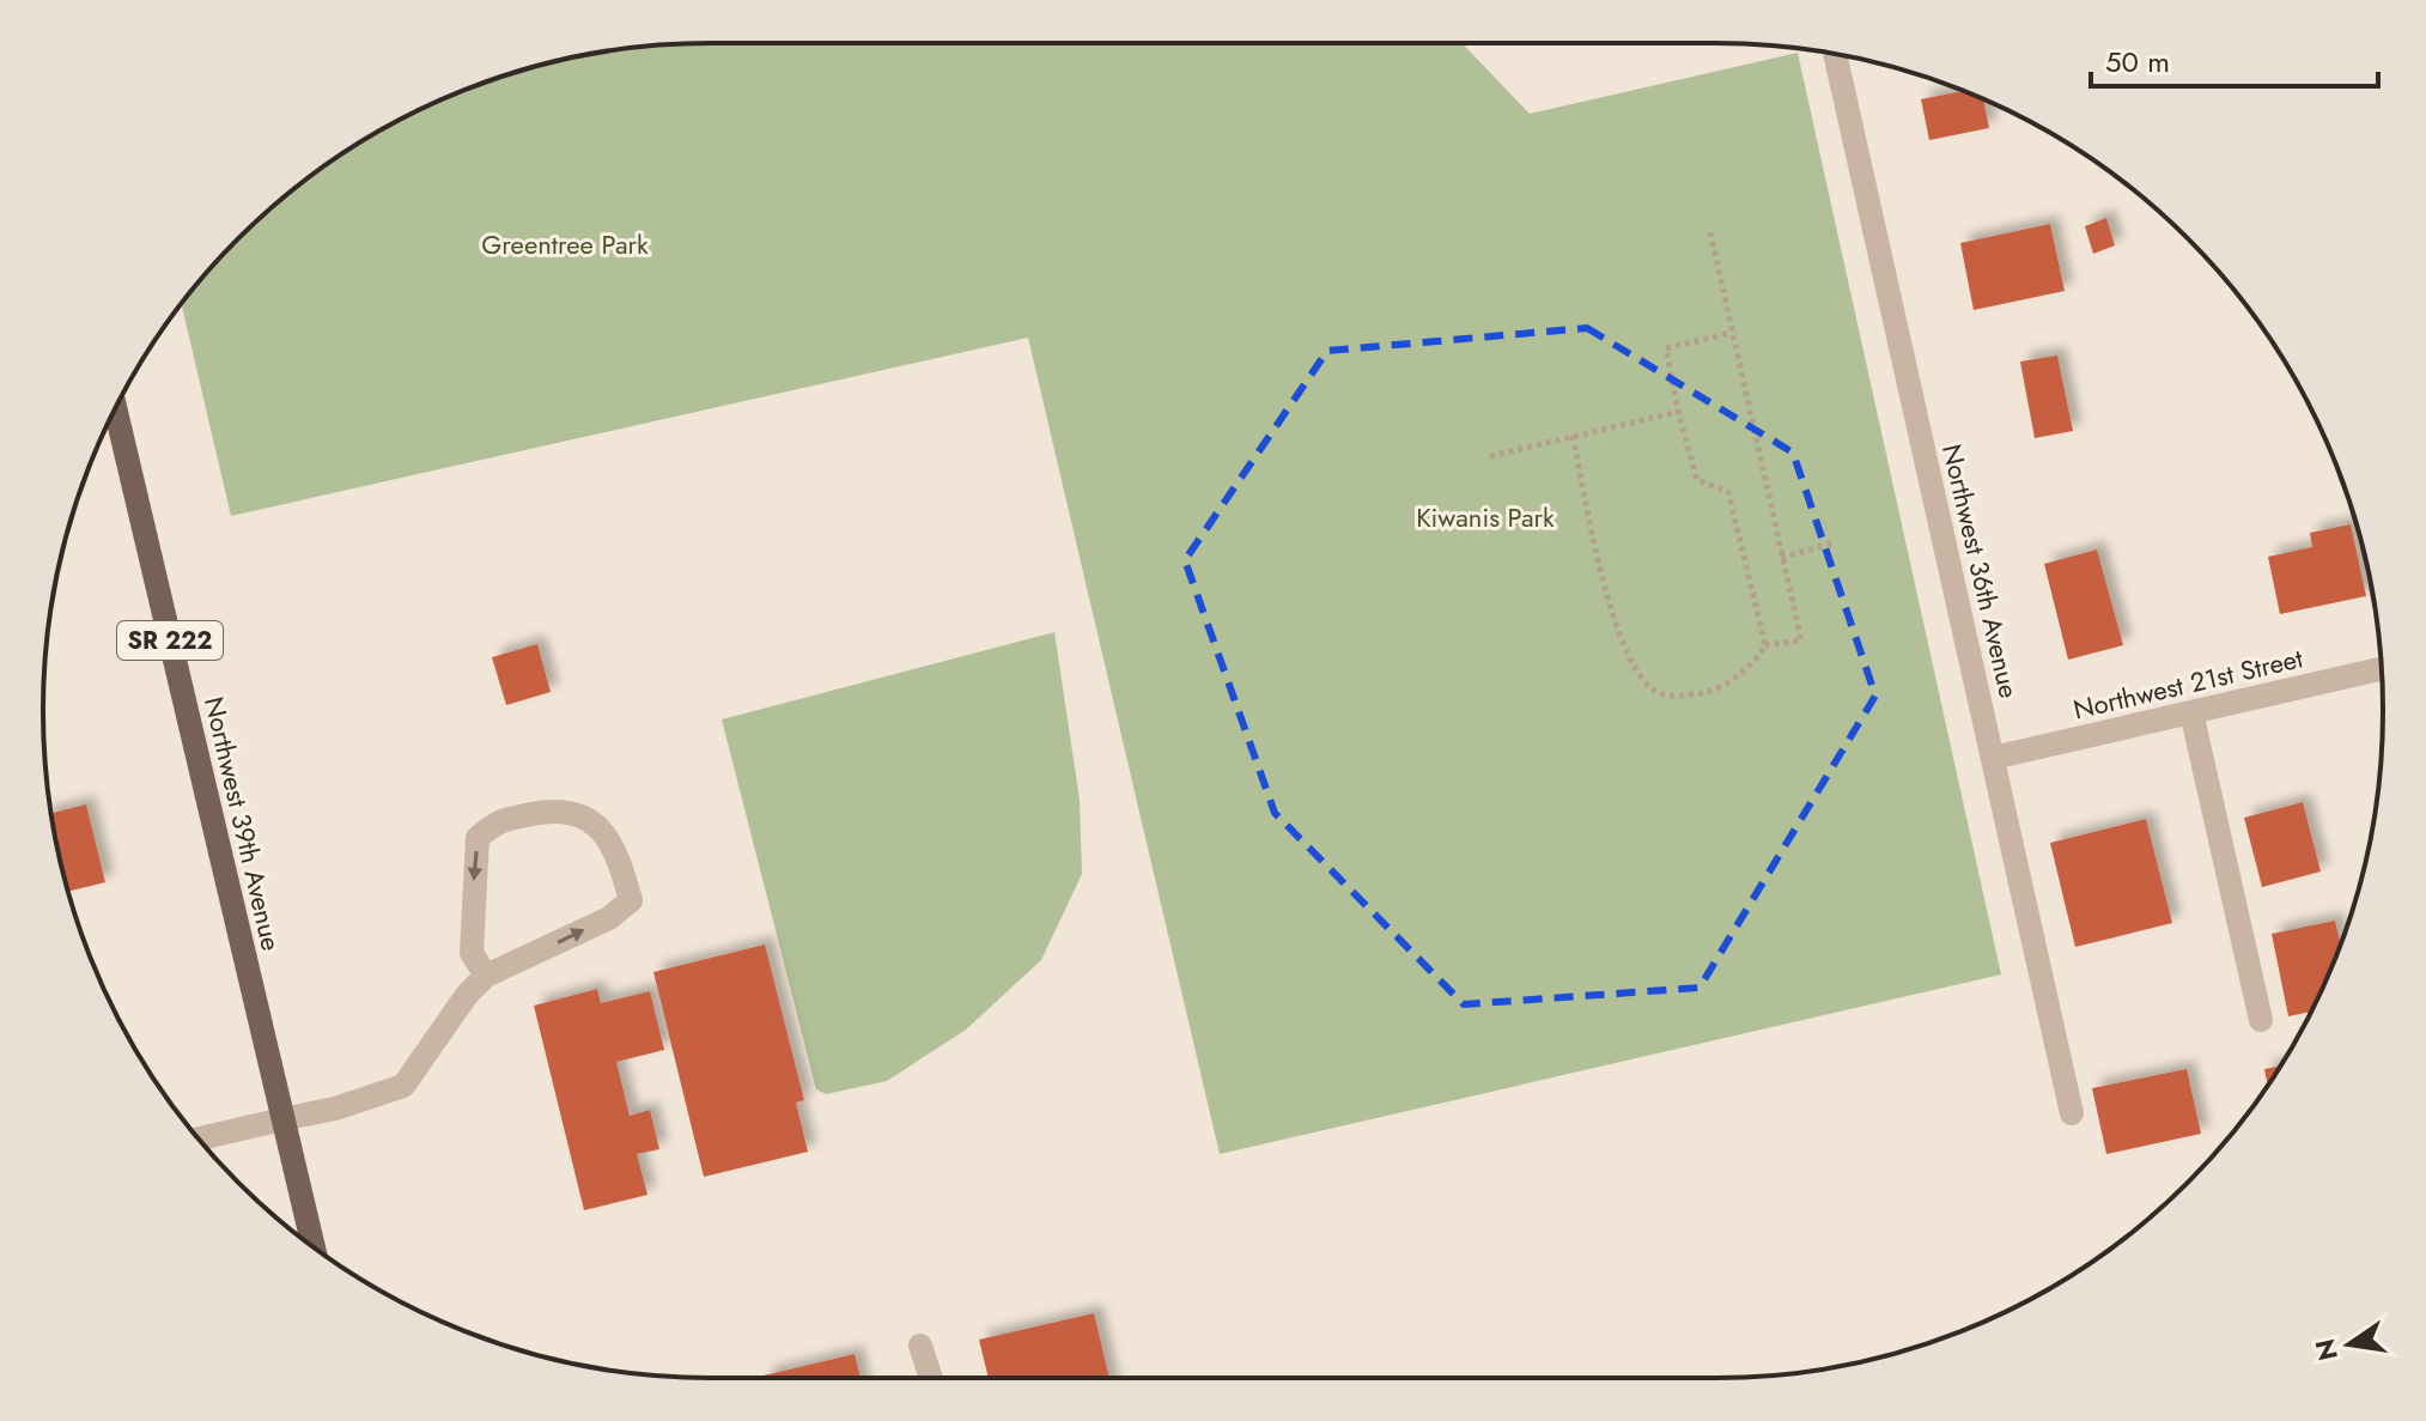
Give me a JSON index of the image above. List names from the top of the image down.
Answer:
{
  "streets": {
    "main road": ["SR 222", "Northwest 39th Avenue"],
    "street": ["Northwest 36th Avenue", "Northwest 21st Street"]
  },
  "crossings": [
    ["Northwest 36th Avenue", "Northwest 21st Street"]
  ],
  "parks": ["Greentree Park", "Kiwanis Park"],
  "scale_bar": "50 m",
  "north": "left"
}
